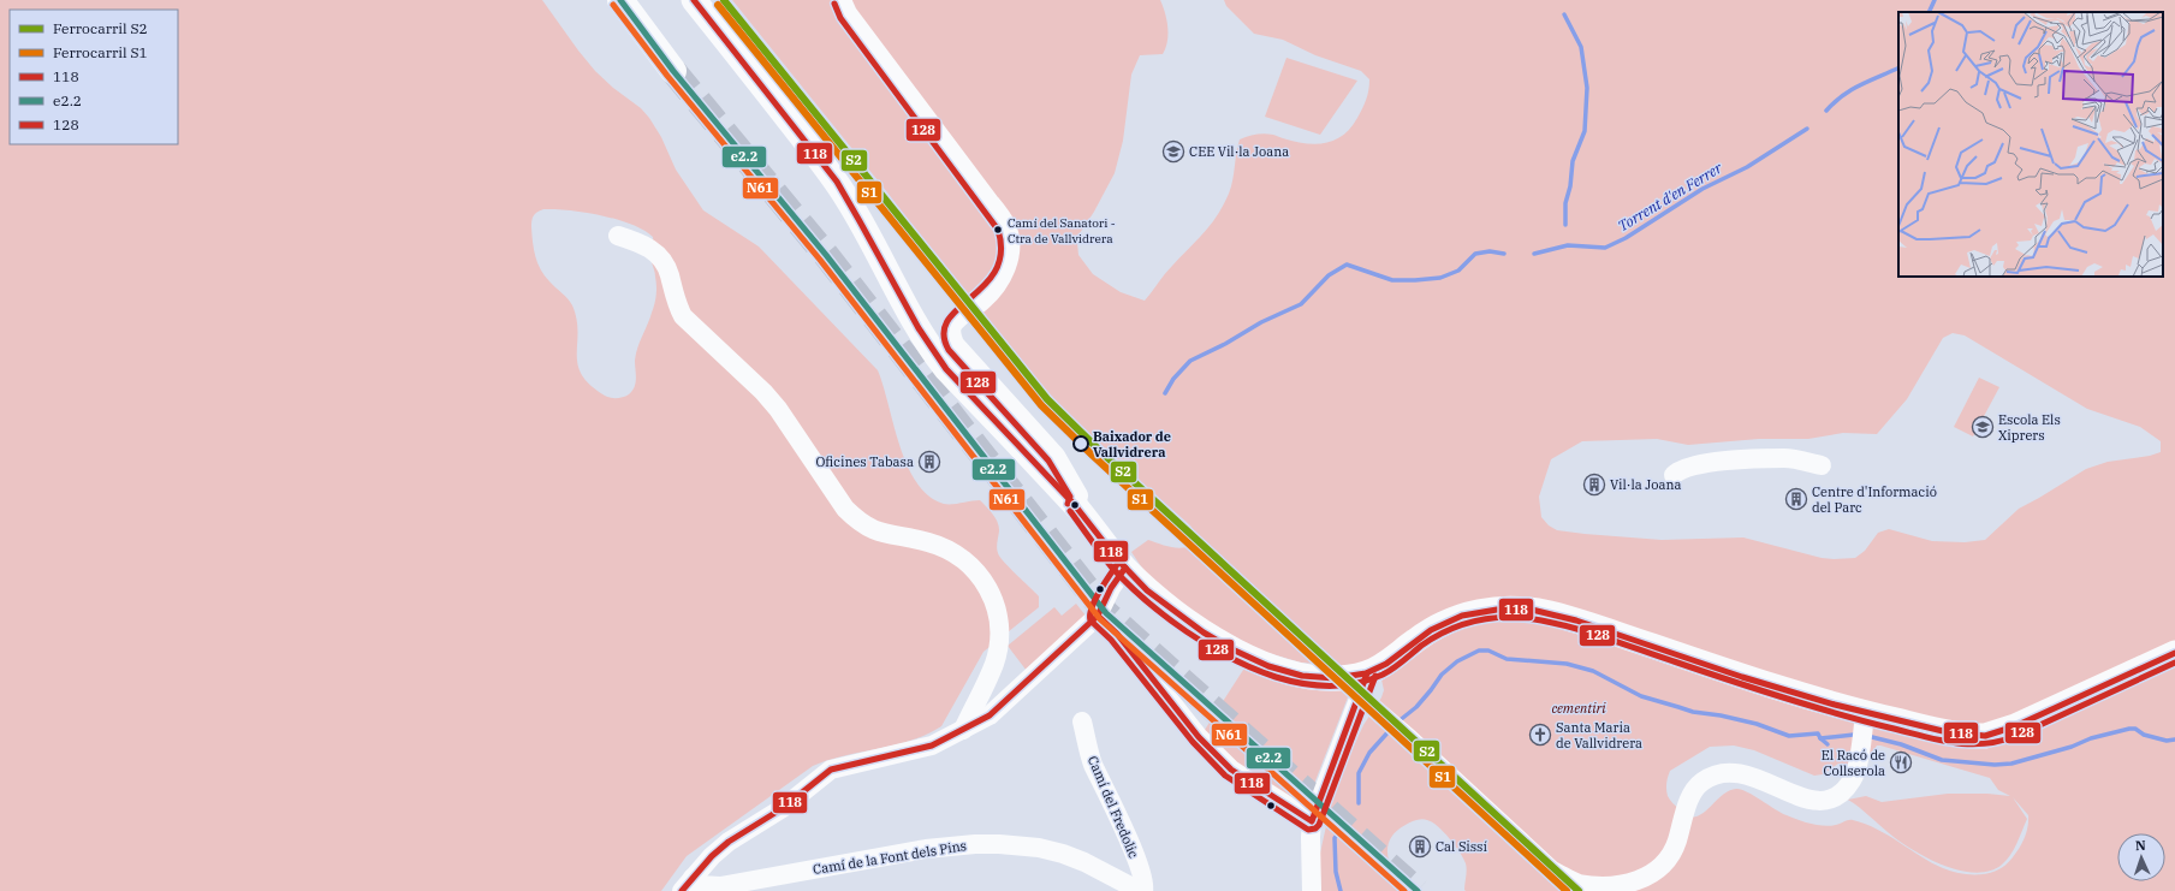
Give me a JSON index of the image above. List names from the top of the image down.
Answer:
{
  "streets": {
    "street": ["Camí del Fredolic", "Camí de la Font dels Pins"]
  },
  "water": ["Torrent d'en Ferrer"],
  "parks": ["cementiri"],
  "places": {
    "school or university": ["CEE Vil·la Joana", "Escola Els Xiprers"],
    "other": ["Camí del Sanatori - Ctra de Vallvidrera", "Baixador de Vallvidrera"],
    "building": [
      "Oficines Tabasa",
      "Vil·la Joana",
      "Centre d'Informació del Parc",
      "Cal Sissí"
    ],
    "church": ["Santa Maria de Vallvidrera"],
    "restaurant": ["El Racó de Collserola"]
  },
  "lines": [
    "rail line S2",
    "transit line 118",
    "transit line e2.2",
    "transit line 128",
    "rail line S1",
    "transit line N61"
  ],
  "legend": [
    "Ferrocarril S2",
    "Ferrocarril S1",
    "118",
    "e2.2",
    "128"
  ],
  "north": "top"
}
